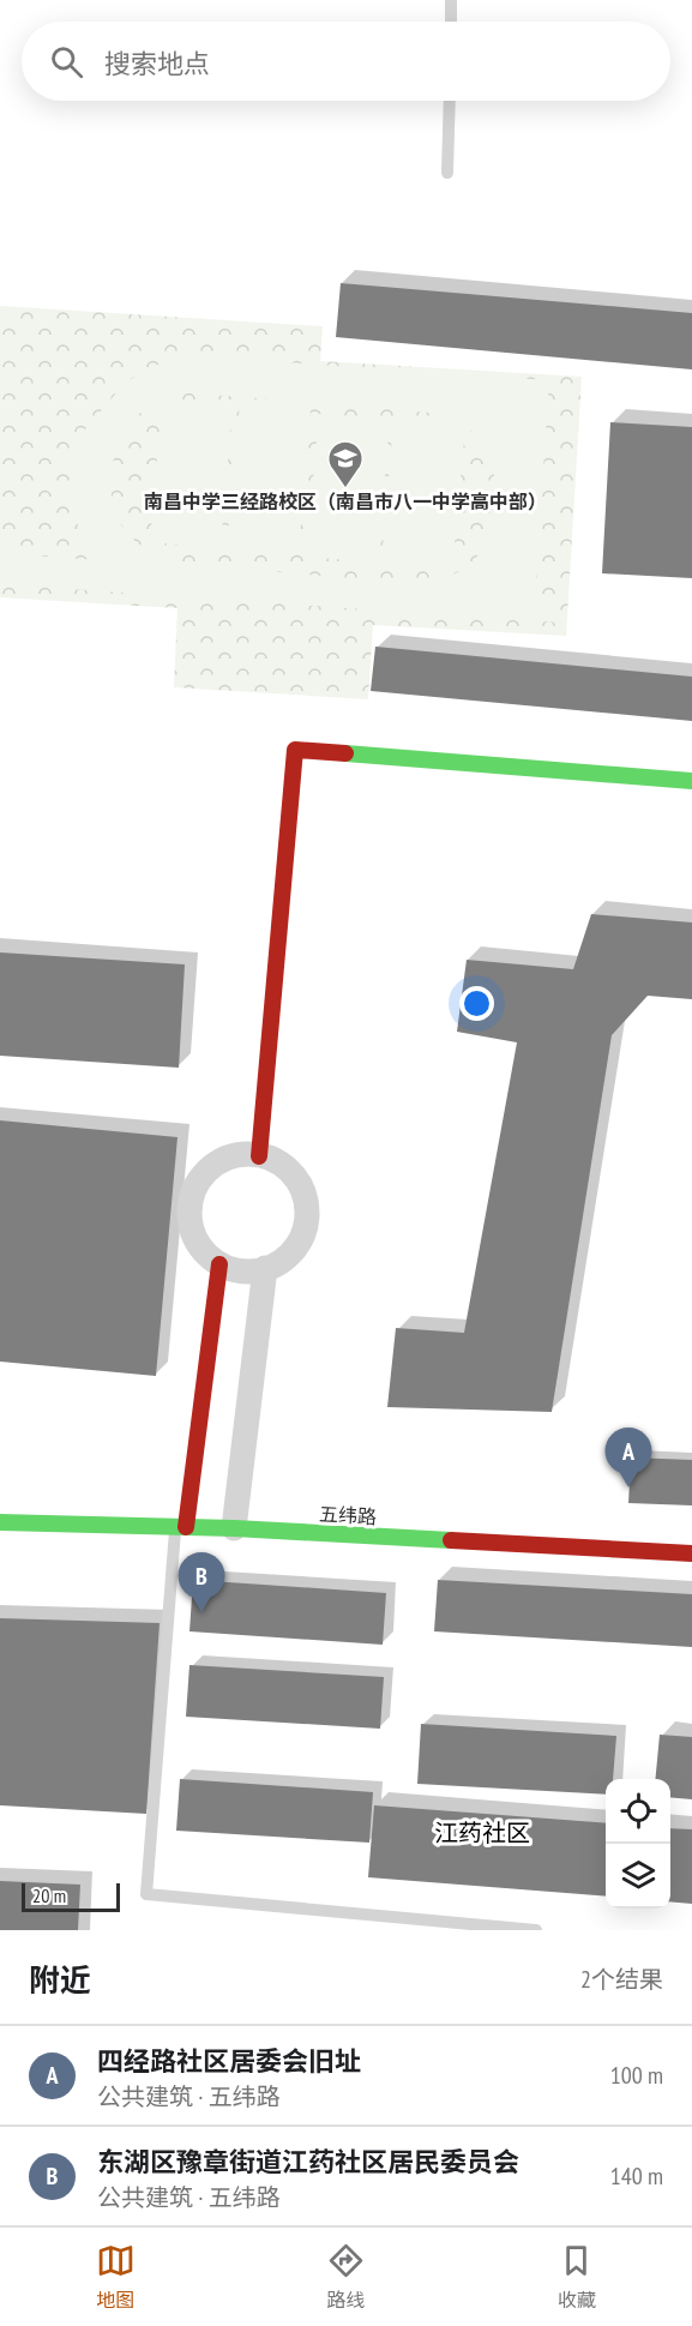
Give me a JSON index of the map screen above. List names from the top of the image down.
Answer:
{
  "streets": {
    "street": ["五纬路"]
  },
  "districts": ["江药社区"],
  "places": {
    "school or university": ["南昌中学三经路校区（南昌市八一中学高中部）"]
  },
  "scale_bar": "20 m",
  "page": {
    "search": "搜索地点",
    "pins": ["A", "B"],
    "scale": "20 m",
    "heading": ["附近", "2个结果"],
    "list": [
      {
        "mark": "A",
        "name": "四经路社区居委会旧址",
        "note": "公共建筑 · 五纬路",
        "value": "100 m"
      },
      {
        "mark": "B",
        "name": "东湖区豫章街道江药社区居民委员会",
        "note": "公共建筑 · 五纬路",
        "value": "140 m"
      }
    ],
    "nav": ["地图", "路线", "收藏"]
  }
}
